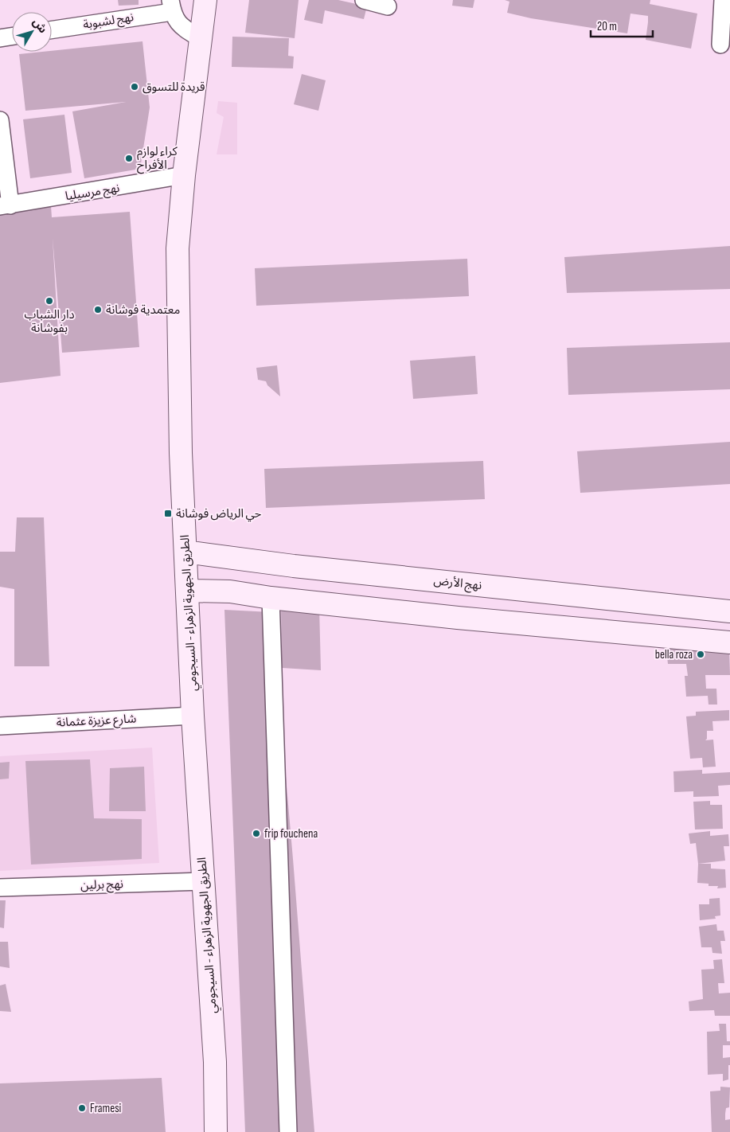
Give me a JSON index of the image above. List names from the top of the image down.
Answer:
{
  "streets": {
    "main road": ["نهج الأرض", "الطريق الجهوية الزهراء - السيجومي"],
    "street": [
      "نهج لشبوبة",
      "نهج مرسيليا",
      "شارع عزيزة عثمانة",
      "نهج برلين"
    ]
  },
  "crossings": [
    ["نهج مرسيليا", "الطريق الجهوية الزهراء - السيجومي"],
    ["نهج الأرض", "الطريق الجهوية الزهراء - السيجومي"],
    ["الطريق الجهوية الزهراء - السيجومي", "شارع عزيزة عثمانة"],
    ["الطريق الجهوية الزهراء - السيجومي", "نهج برلين"]
  ],
  "places": {
    "other": [
      "قريدة للتسوق",
      "كراء لوازم الأفراح",
      "دار الشباب بفوشانة",
      "معتمدية فوشانة",
      "bella roza",
      "frip fouchena",
      "Framesi"
    ],
    "transit": ["حي الرياض فوشانة"]
  },
  "scale_bar": "20 m",
  "north": "top right"
}
